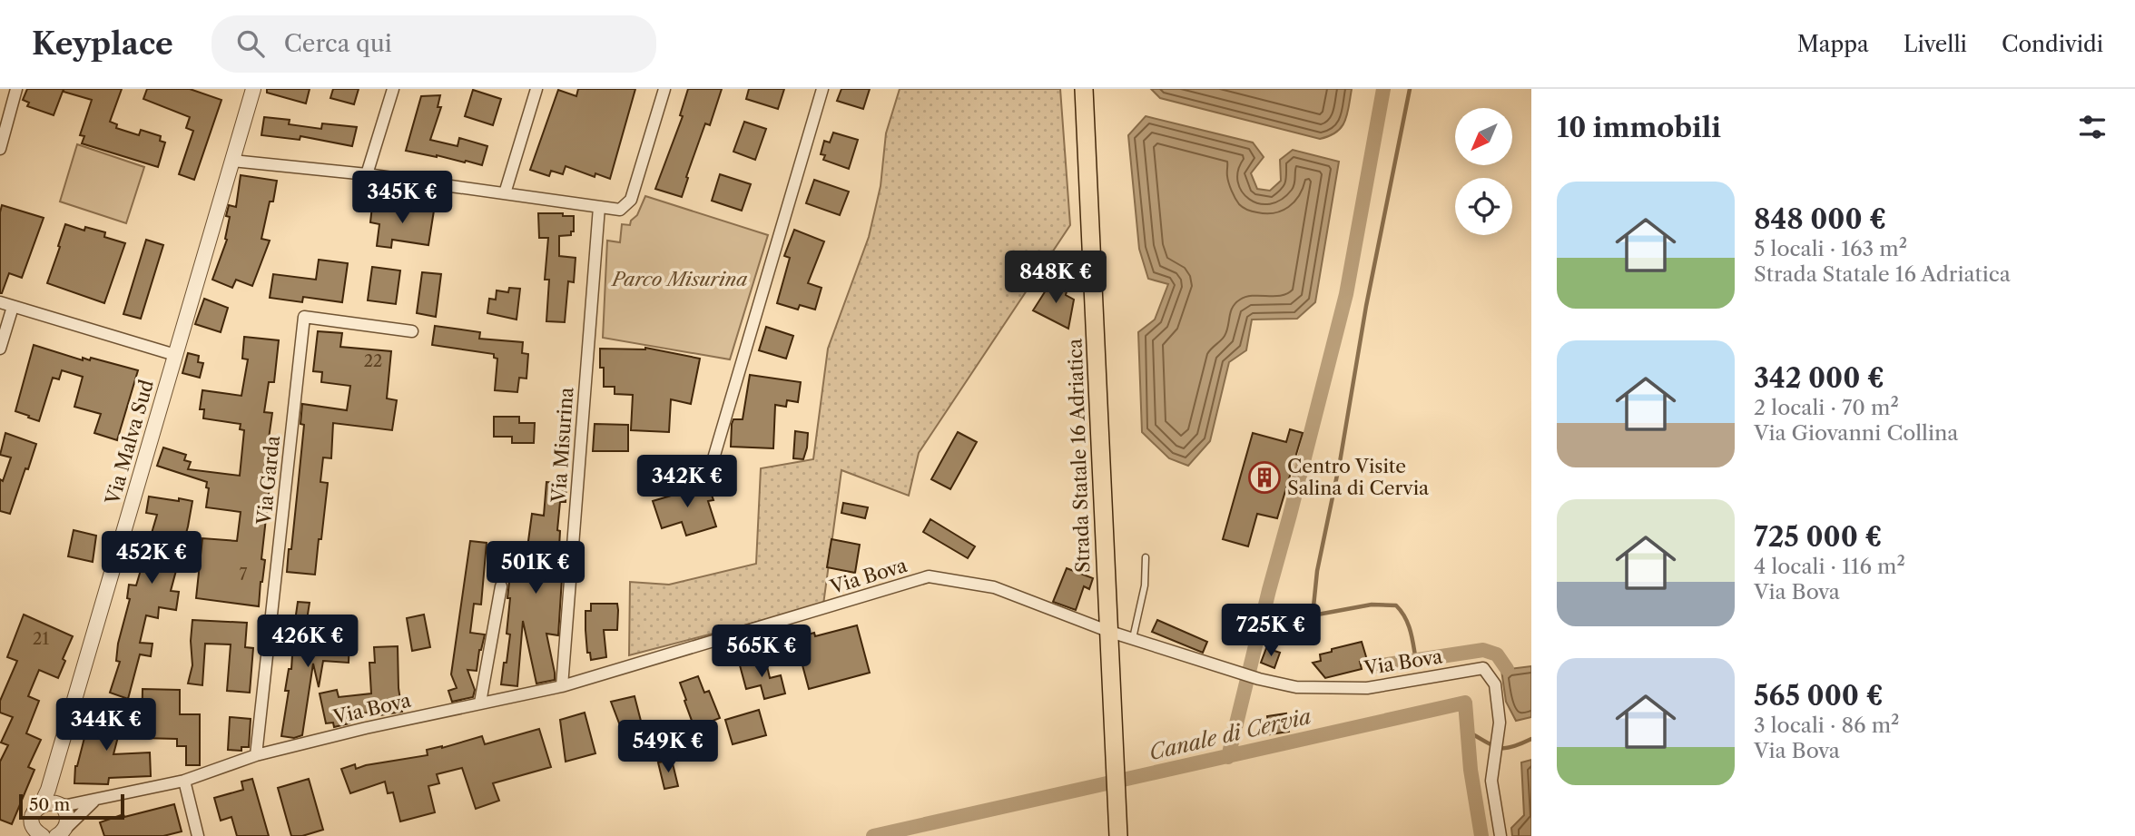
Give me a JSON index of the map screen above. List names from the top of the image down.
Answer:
{
  "streets": {
    "main road": ["Strada Statale 16 Adriatica"],
    "street": [
      "Via Malva Sud",
      "Via Misurina",
      "Via Garda",
      "Via Bova"
    ]
  },
  "crossings": [
    ["Via Misurina", "Via Bova"],
    ["Strada Statale 16 Adriatica", "Via Bova"],
    ["Via Garda", "Via Bova"]
  ],
  "water": ["Canale di Cervia"],
  "parks": ["Parco Misurina"],
  "places": {
    "building": ["Centro Visite Salina di Cervia"]
  },
  "house_numbers": ["22", "7", "21"],
  "scale_bar": "50 m",
  "north": "bottom left",
  "page": {
    "header": "Keyplace",
    "search": "Cerca qui",
    "nav": ["Mappa", "Livelli", "Condividi"],
    "heading": "10 immobili",
    "list": [
      {
        "name": "848 000 €",
        "note": "5 locali · 163 m² · Strada Statale 16 Adriatica"
      },
      {
        "name": "342 000 €",
        "note": "2 locali · 70 m² · Via Giovanni Collina"
      },
      {
        "name": "725 000 €",
        "note": "4 locali · 116 m² · Via Bova"
      },
      {
        "name": "565 000 €",
        "note": "3 locali · 86 m² · Via Bova"
      }
    ],
    "price": [
      "345K €",
      "848K €",
      "342K €",
      "452K €",
      "501K €",
      "725K €",
      "426K €",
      "565K €",
      "344K €",
      "549K €"
    ],
    "scale": "50 m"
  }
}
